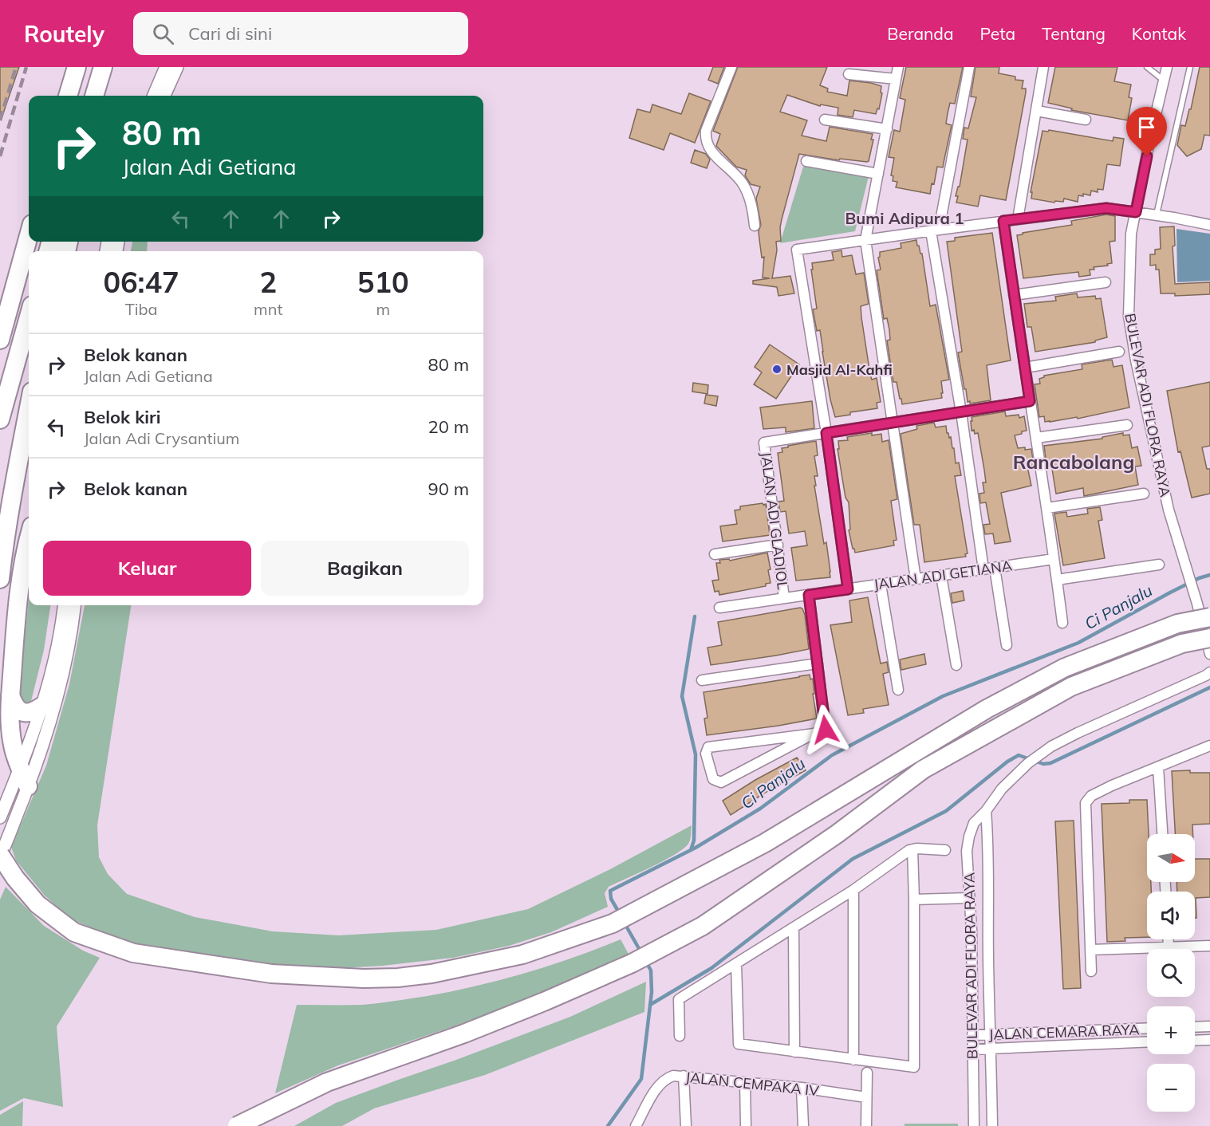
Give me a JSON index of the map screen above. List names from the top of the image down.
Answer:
{
  "streets": {
    "street": [
      "BULEVAR ADI FLORA RAYA",
      "JALAN ADI GLADIOL",
      "JALAN ADI GETIANA",
      "JALAN CEMARA RAYA",
      "JALAN CEMPAKA IV"
    ]
  },
  "crossings": [
    ["BULEVAR ADI FLORA RAYA", "JALAN CEMARA RAYA"],
    ["JALAN ADI GLADIOL", "JALAN ADI GETIANA"]
  ],
  "districts": ["Bumi Adipura 1", "Rancabolang"],
  "water": ["Ci Panjalu"],
  "places": ["Masjid Al-Kahfi"],
  "north": "right",
  "page": {
    "header": "Routely",
    "search": "Cari di sini",
    "nav": [
      "Beranda",
      "Peta",
      "Tentang",
      "Kontak"
    ],
    "turn": ["80 m", "Jalan Adi Getiana"],
    "eta": [
      "06:47",
      "Tiba",
      "2",
      "mnt",
      "510",
      "m"
    ],
    "list": [
      {
        "name": "Belok kanan",
        "note": "Jalan Adi Getiana",
        "value": "80 m"
      },
      {
        "name": "Belok kiri",
        "note": "Jalan Adi Crysantium",
        "value": "20 m"
      },
      {
        "name": "Belok kanan",
        "value": "90 m"
      }
    ],
    "buttons": ["Keluar", "Bagikan"],
    "map_buttons": ["+", "−"]
  }
}
